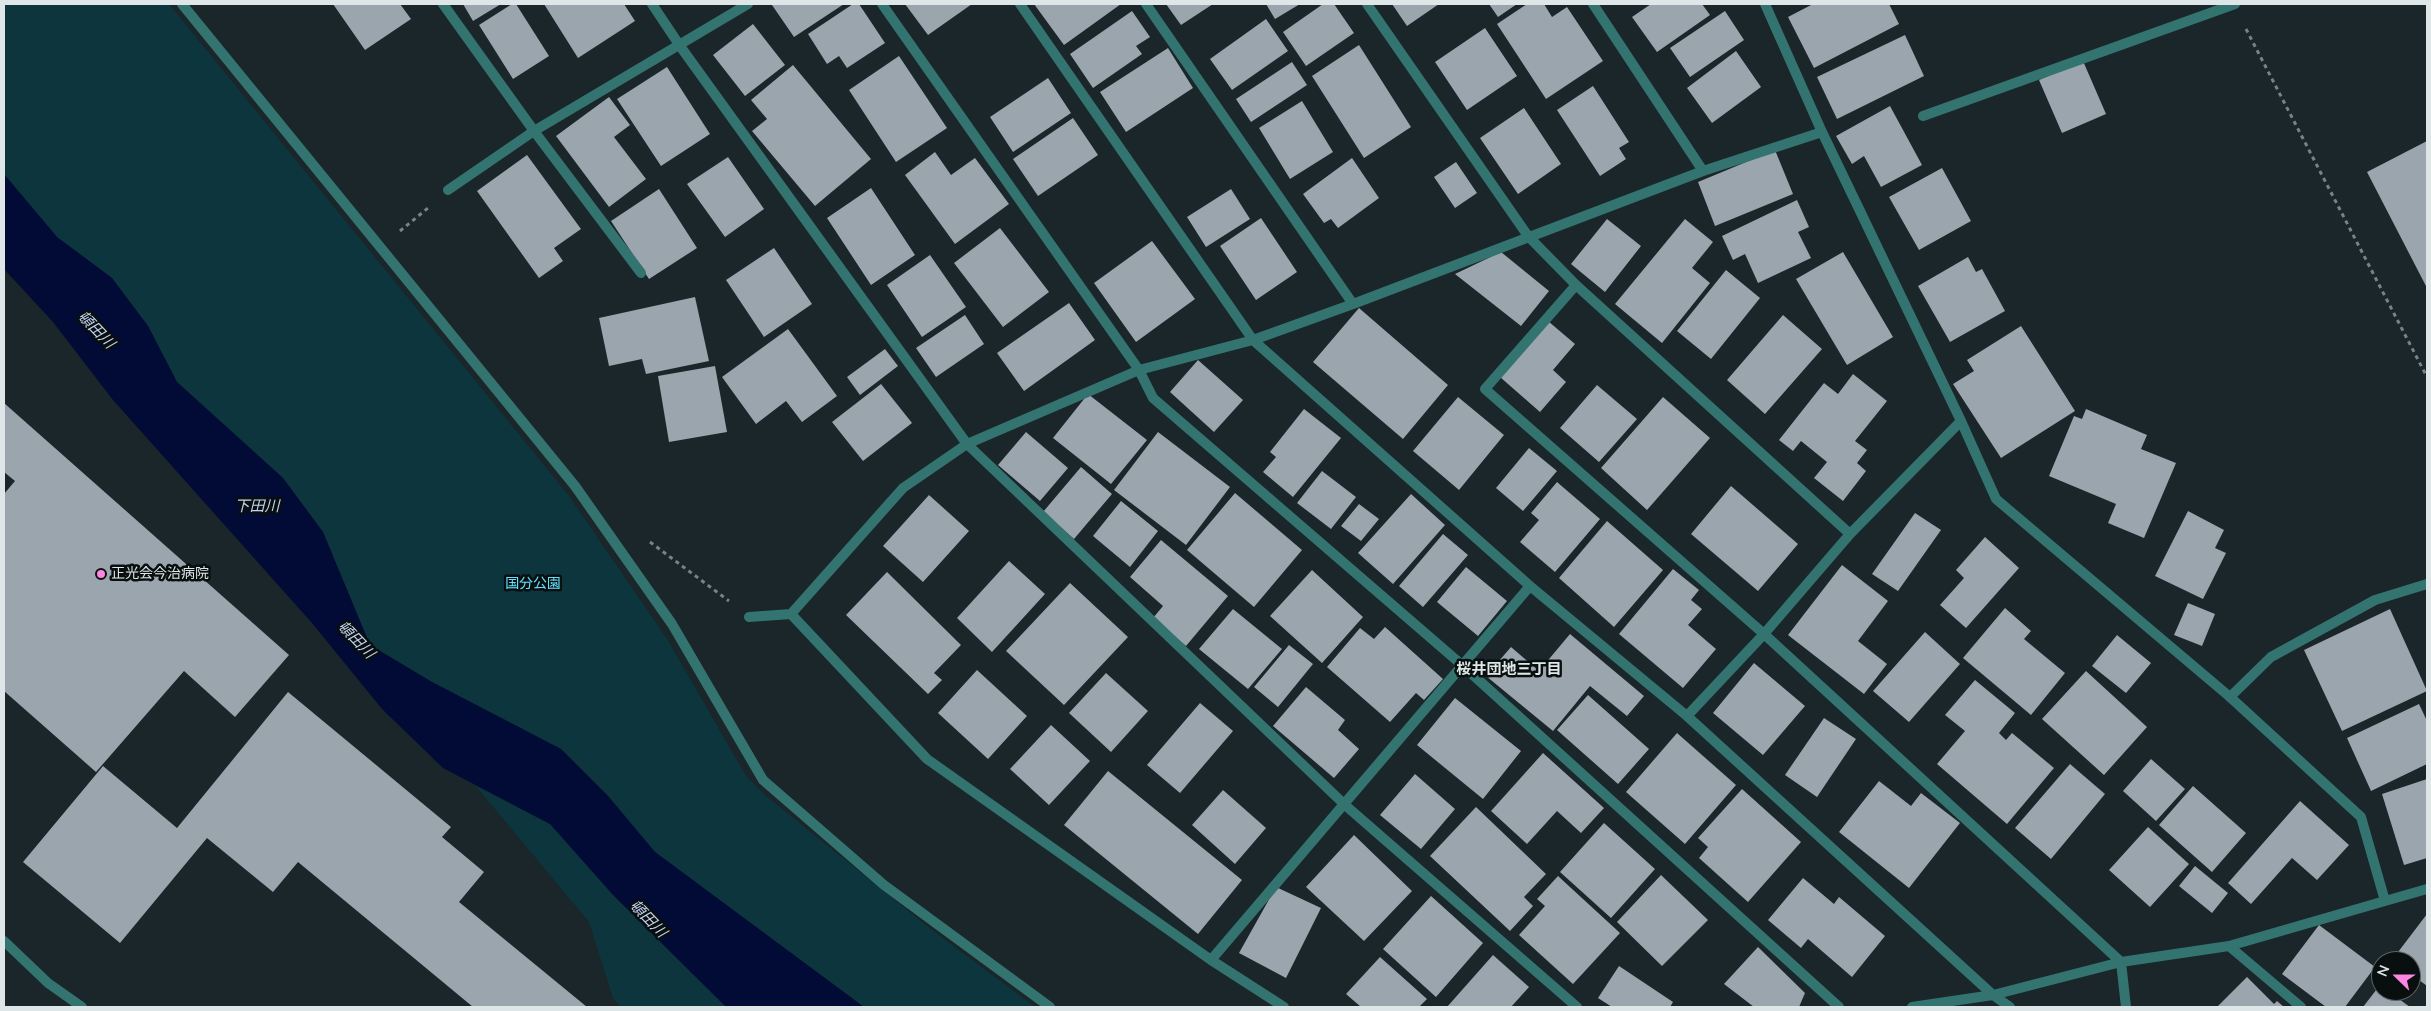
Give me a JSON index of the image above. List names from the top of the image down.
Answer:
{
  "districts": ["桜井団地三丁目"],
  "water": ["頓田川", "下田川"],
  "parks": ["国分公園"],
  "places": ["正光会今治病院"],
  "north": "left"
}
